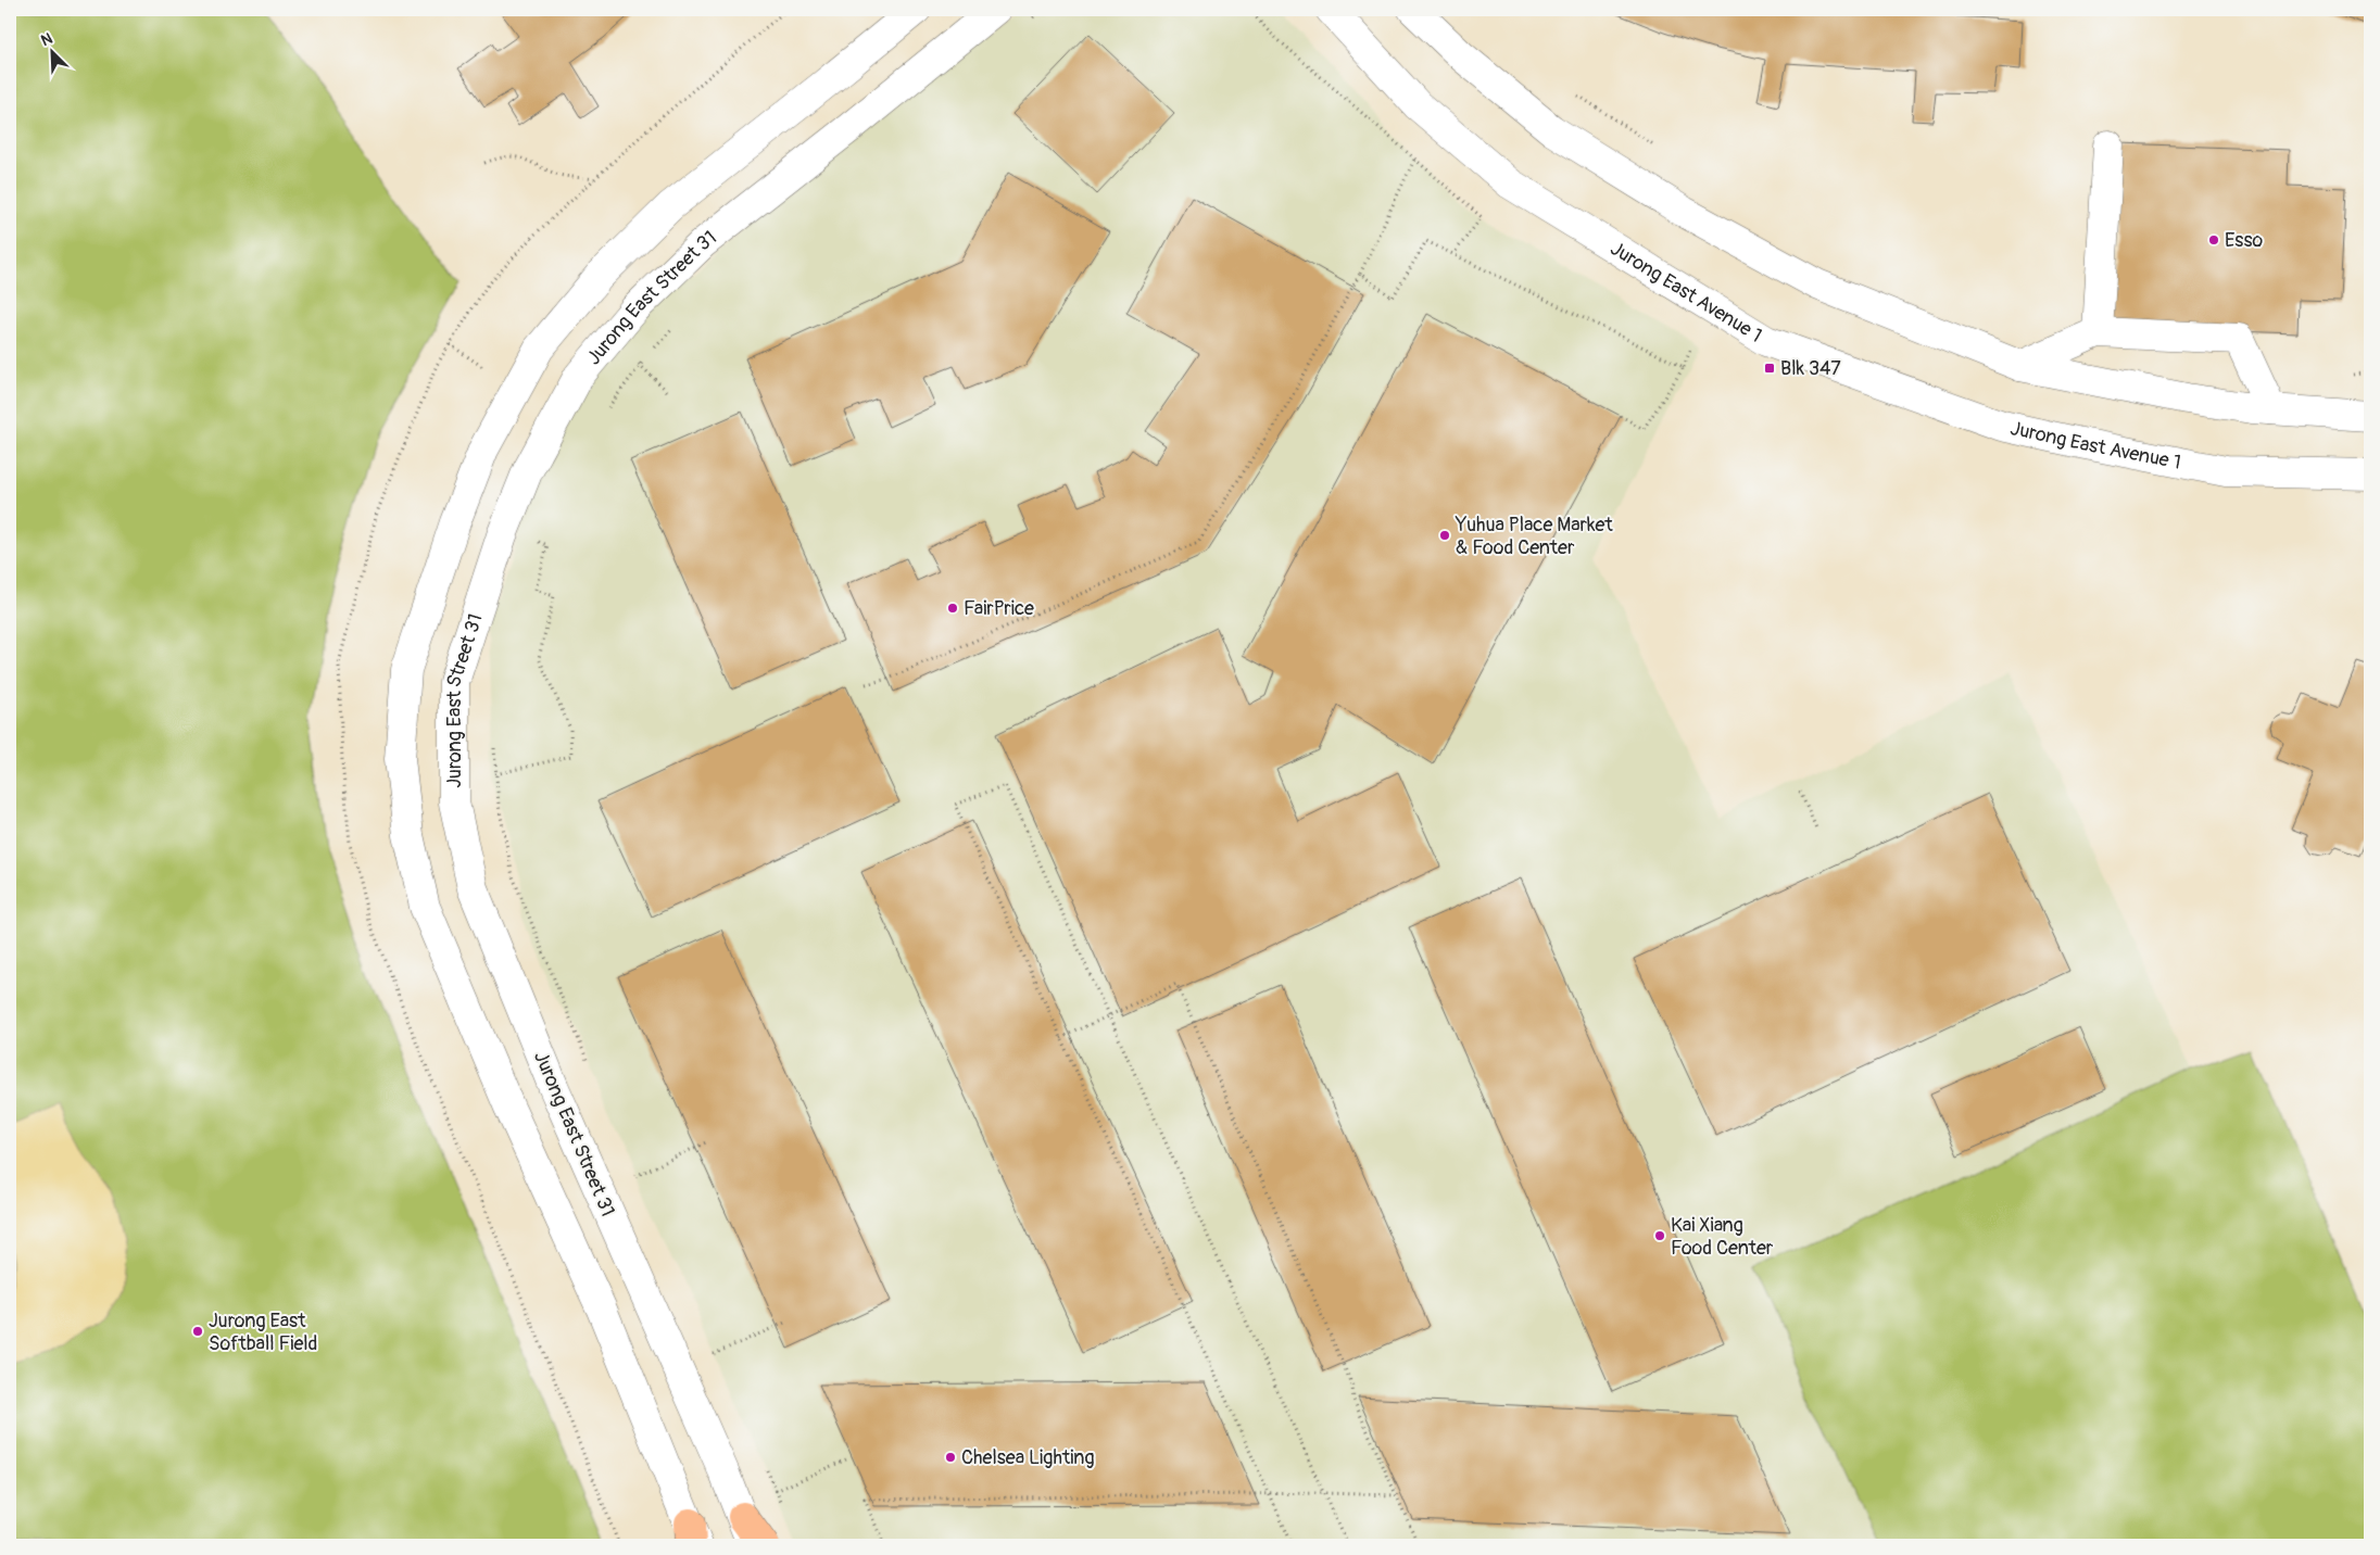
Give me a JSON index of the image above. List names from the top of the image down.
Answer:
{
  "streets": {
    "street": ["Jurong East Avenue 1", "Jurong East Street 31"]
  },
  "places": {
    "other": [
      "Esso",
      "Yuhua Place Market & Food Center",
      "FairPrice",
      "Kai Xiang Food Center",
      "Jurong East Softball Field",
      "Chelsea Lighting"
    ],
    "transit": ["Blk 347"]
  },
  "north": "top left"
}
